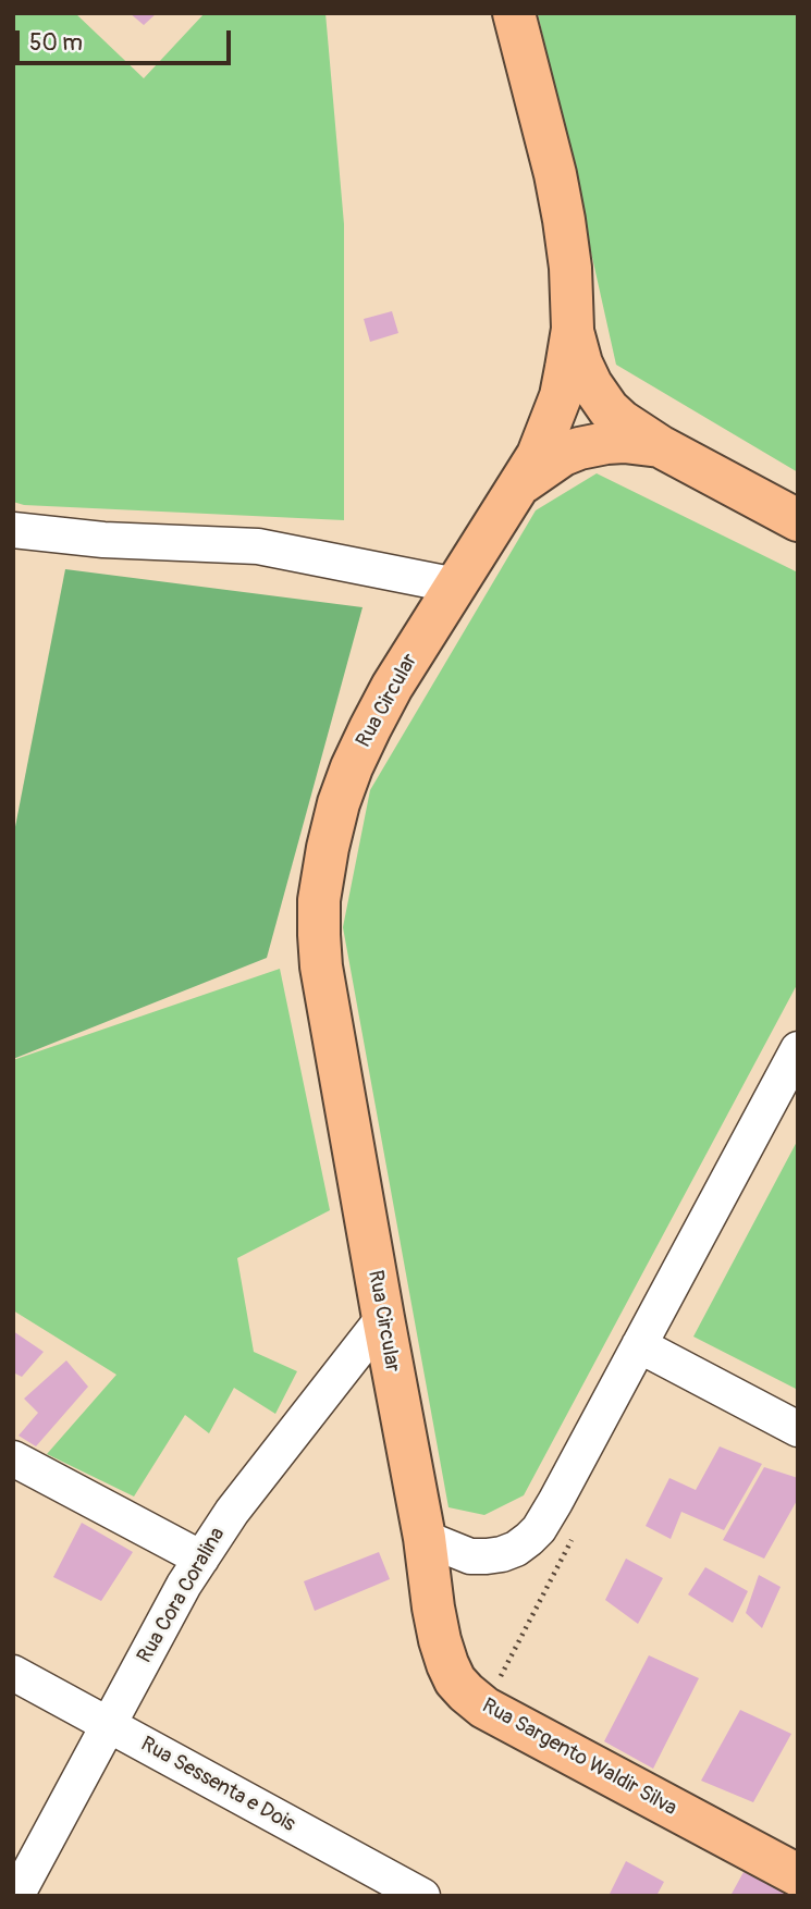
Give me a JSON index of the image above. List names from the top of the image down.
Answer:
{
  "streets": {
    "main road": ["Rua Circular", "Rua Sargento Waldir Silva"],
    "street": ["Rua Cora Coralina", "Rua Sessenta e Dois"]
  },
  "crossings": [
    ["Rua Circular", "Rua Cora Coralina"],
    ["Rua Circular", "Rua Sargento Waldir Silva"],
    ["Rua Cora Coralina", "Rua Sessenta e Dois"]
  ],
  "scale_bar": "50 m"
}
